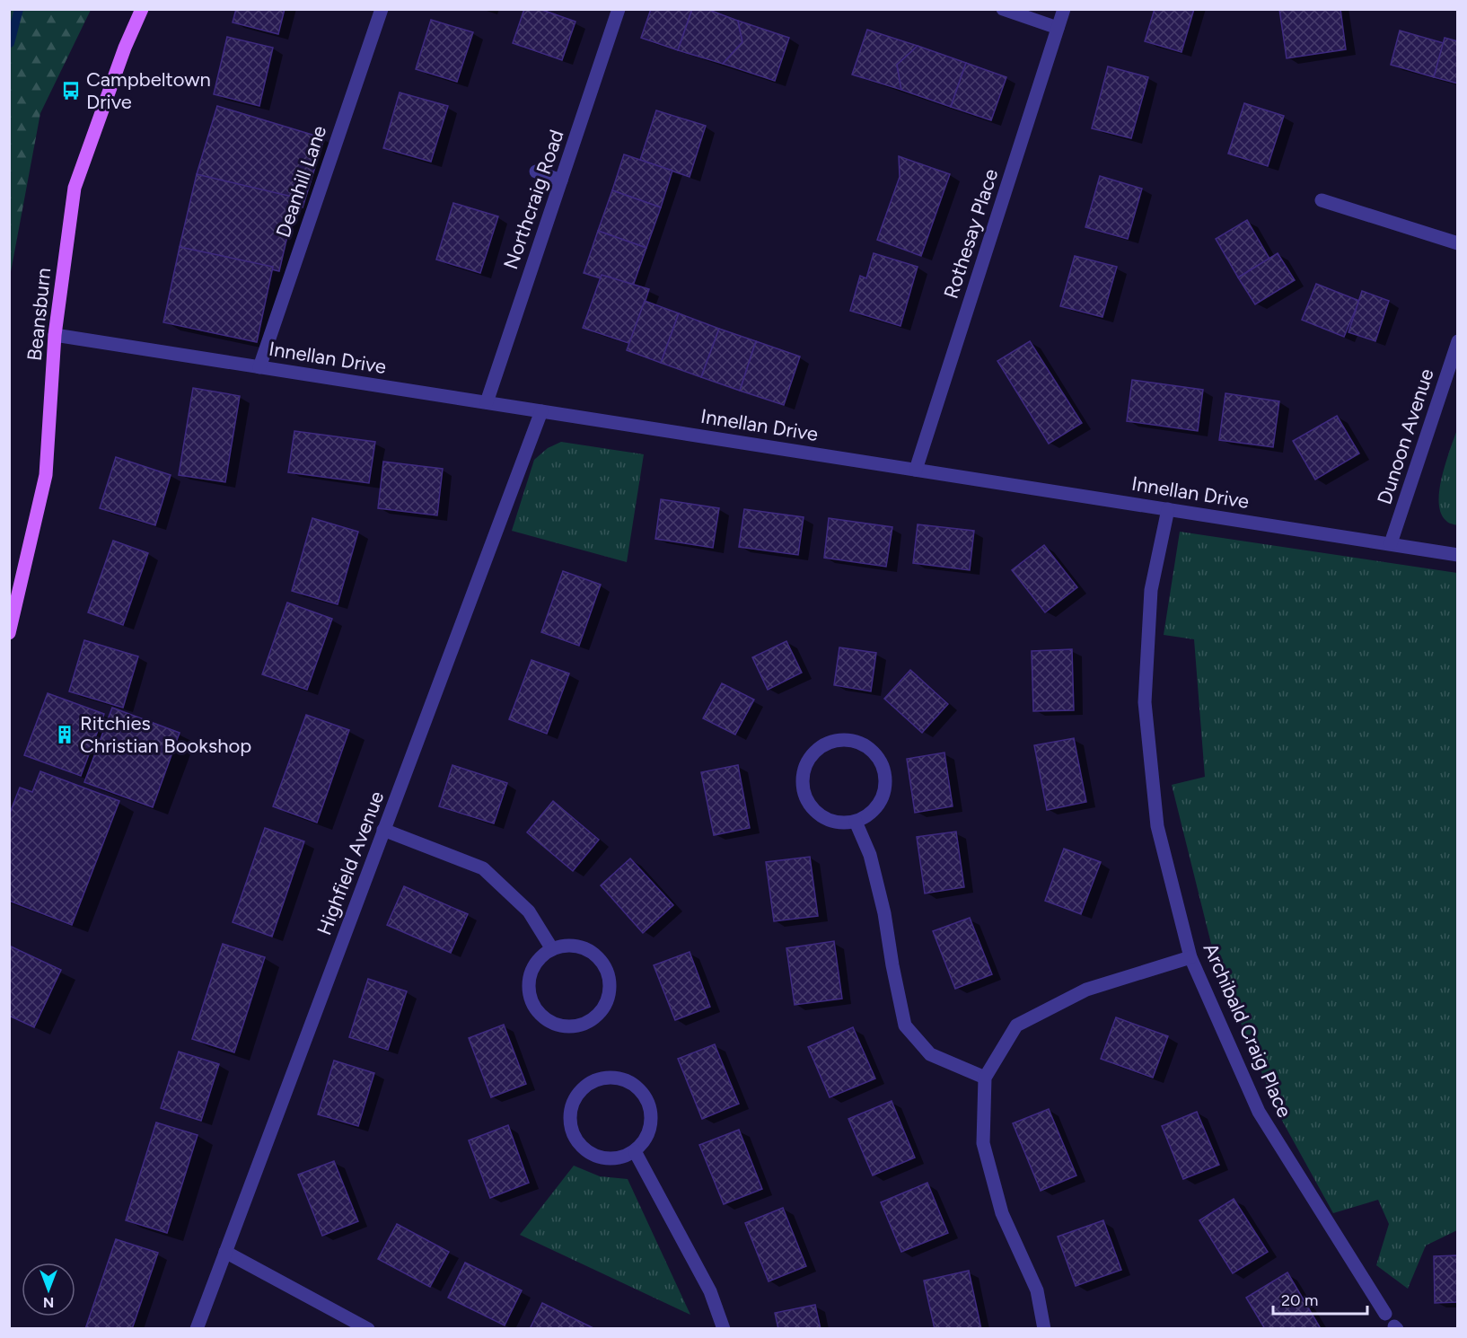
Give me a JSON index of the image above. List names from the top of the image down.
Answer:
{
  "streets": {
    "main road": ["Beansburn"],
    "street": [
      "Deanhill Lane",
      "Northcraig Road",
      "Rothesay Place",
      "Innellan Drive",
      "Dunoon Avenue",
      "Highfield Avenue",
      "Archibald Craig Place"
    ]
  },
  "crossings": [
    ["Deanhill Lane", "Innellan Drive"],
    ["Northcraig Road", "Innellan Drive"],
    ["Rothesay Place", "Innellan Drive"],
    ["Beansburn", "Innellan Drive"],
    ["Innellan Drive", "Dunoon Avenue"],
    ["Innellan Drive", "Highfield Avenue"],
    ["Innellan Drive", "Archibald Craig Place"]
  ],
  "places": {
    "bus stop": ["Campbeltown Drive"],
    "building": ["Ritchies Christian Bookshop"]
  },
  "scale_bar": "20 m",
  "north": "bottom"
}
